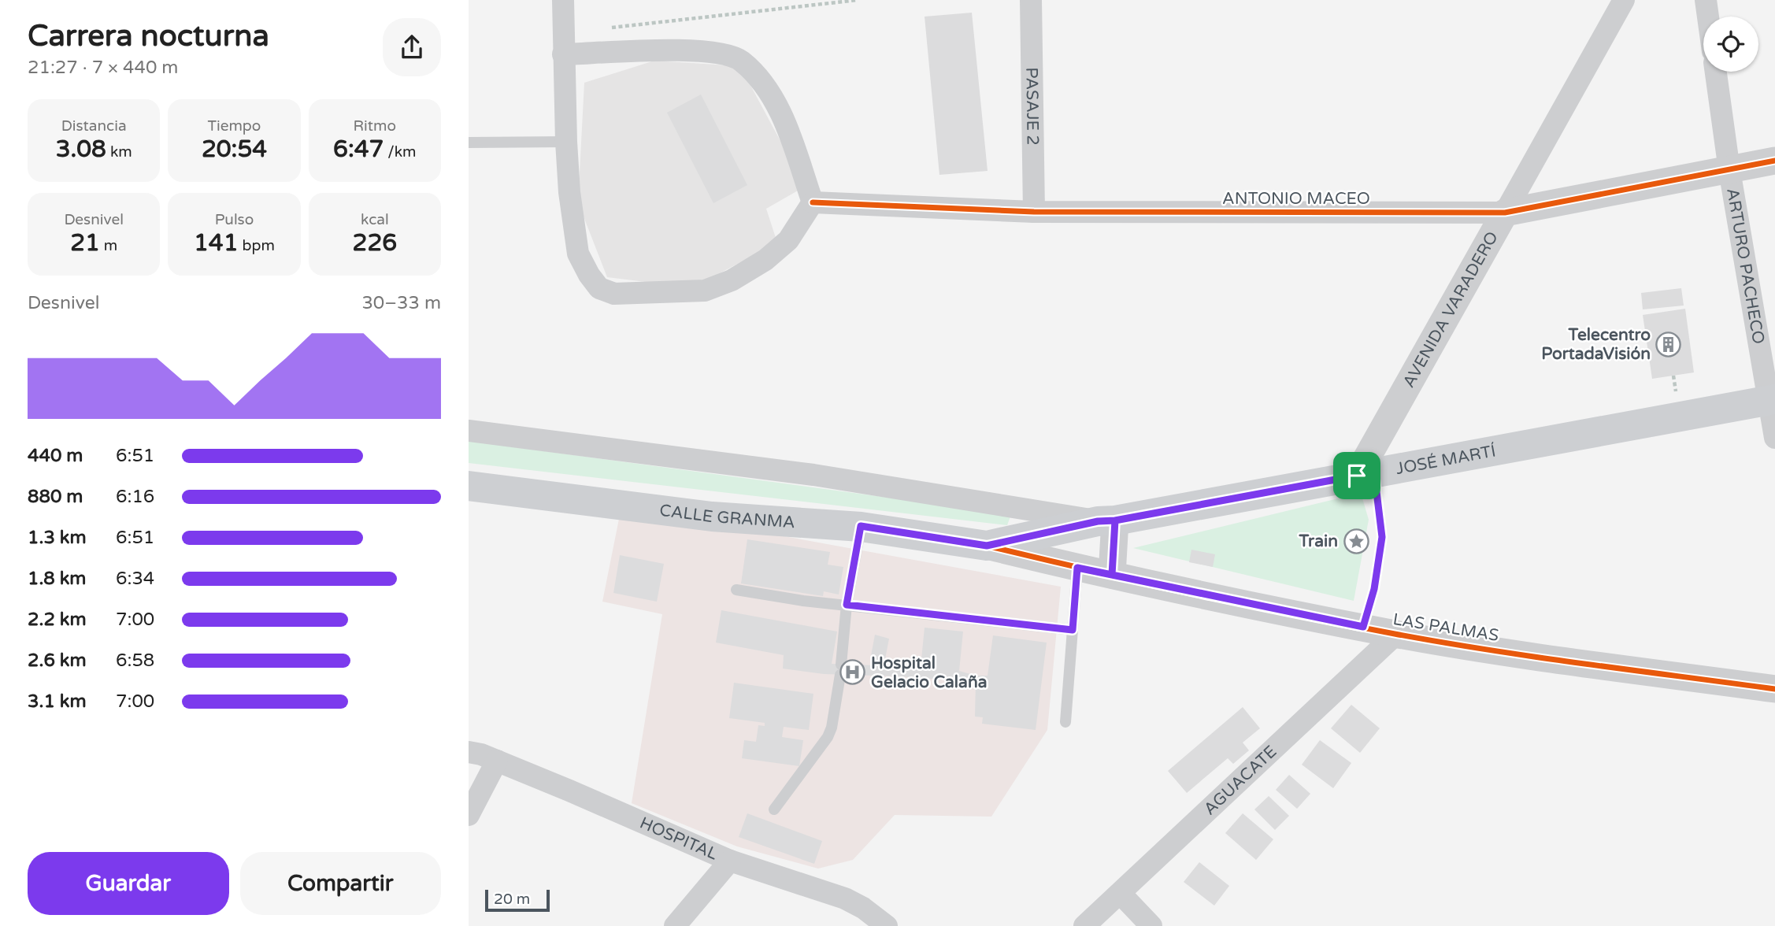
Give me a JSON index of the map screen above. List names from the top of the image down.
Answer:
{
  "streets": {
    "main road": ["JOSÉ MARTÍ", "CALLE GRANMA"],
    "street": [
      "PASAJE 2",
      "ANTONIO MACEO",
      "ARTURO PACHECO",
      "AVENIDA VARADERO",
      "LAS PALMAS",
      "AGUACATE",
      "HOSPITAL"
    ]
  },
  "crossings": [
    ["PASAJE 2", "ANTONIO MACEO"],
    ["ANTONIO MACEO", "ARTURO PACHECO"],
    ["ANTONIO MACEO", "AVENIDA VARADERO"],
    ["ARTURO PACHECO", "JOSÉ MARTÍ"],
    ["AVENIDA VARADERO", "JOSÉ MARTÍ"],
    ["JOSÉ MARTÍ", "CALLE GRANMA"],
    ["JOSÉ MARTÍ", "LAS PALMAS"],
    ["CALLE GRANMA", "LAS PALMAS"],
    ["LAS PALMAS", "AGUACATE"]
  ],
  "places": {
    "building": ["Telecentro PortadaVisión"],
    "place": ["Train"],
    "hospital": ["Hospital Gelacio Calaña"]
  },
  "scale_bar": "20 m",
  "page": {
    "heading": ["Carrera nocturna", "21:27 · 7 × 440 m"],
    "stats": [
      ["Distancia", "3.08 km"],
      ["Tiempo", "20:54"],
      ["Ritmo", "6:47 /km"],
      ["Desnivel", "21 m"],
      ["Pulso", "141 bpm"],
      ["kcal", "226"]
    ],
    "chart": ["Desnivel", "30–33 m"],
    "list": [
      {
        "name": "440 m",
        "note": "6:51"
      },
      {
        "name": "880 m",
        "note": "6:16"
      },
      {
        "name": "1.3 km",
        "note": "6:51"
      },
      {
        "name": "1.8 km",
        "note": "6:34"
      },
      {
        "name": "2.2 km",
        "note": "7:00"
      },
      {
        "name": "2.6 km",
        "note": "6:58"
      },
      {
        "name": "3.1 km",
        "note": "7:00"
      }
    ],
    "buttons": ["Guardar", "Compartir"],
    "scale": "20 m"
  }
}
